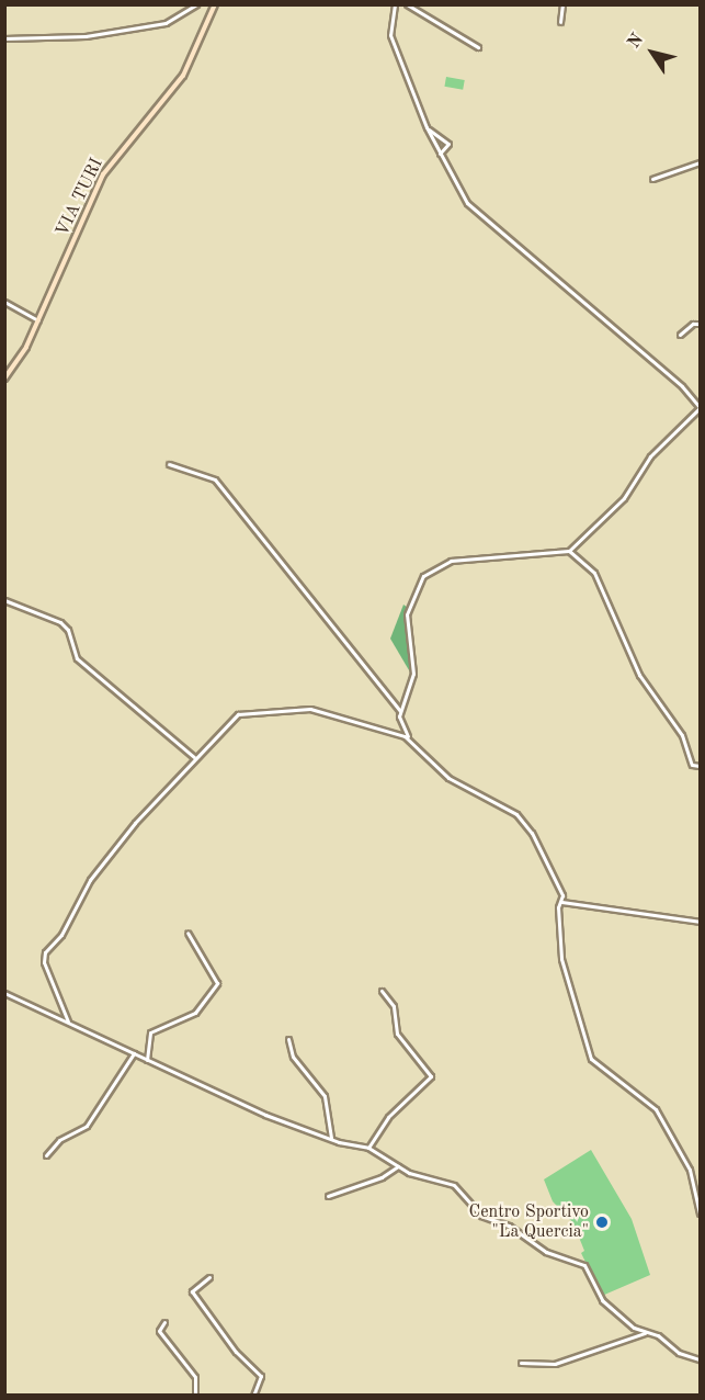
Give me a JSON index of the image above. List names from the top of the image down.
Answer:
{
  "streets": {
    "main road": ["VIA TURI"]
  },
  "places": ["Centro Sportivo \"La Quercia\""],
  "north": "top left"
}
